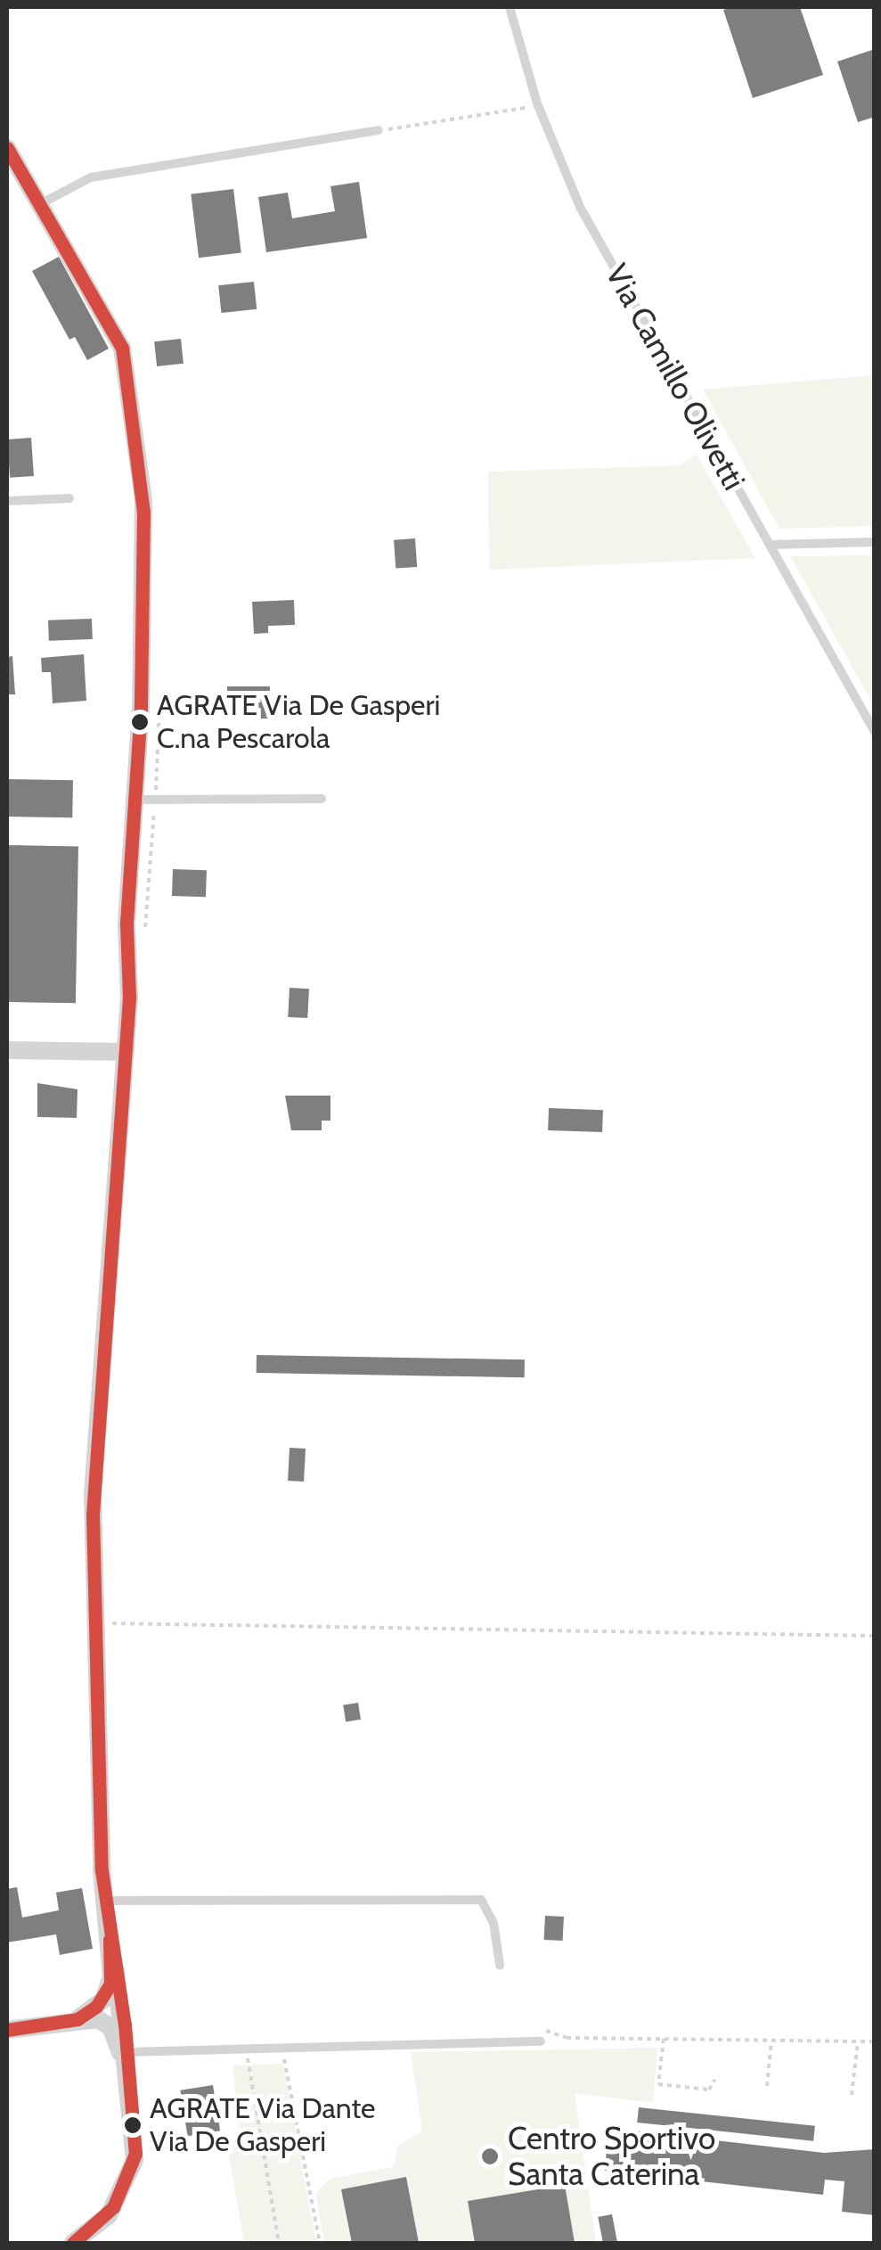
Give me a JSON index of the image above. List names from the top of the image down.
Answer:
{
  "streets": {
    "lane": ["Via Camillo Olivetti"]
  },
  "places": ["AGRATE Via De Gasperi C.na Pescarola", "AGRATE Via Dante Via De Gasperi", "Centro Sportivo Santa Caterina"]
}
